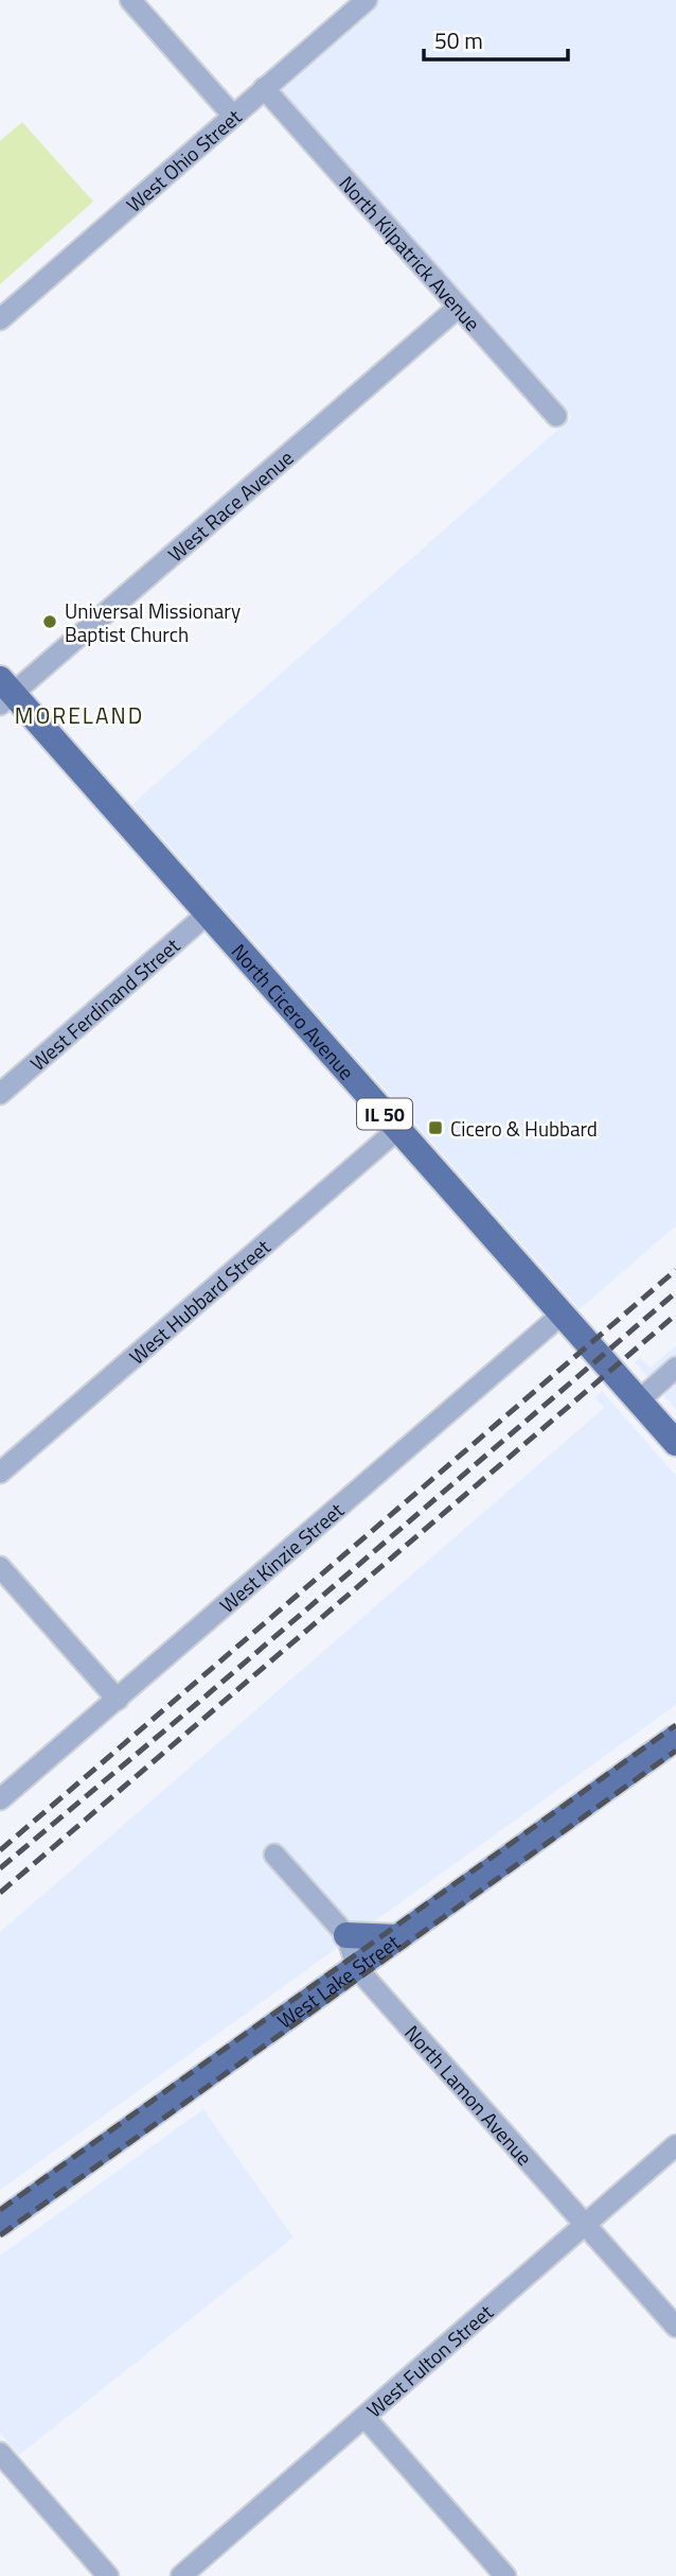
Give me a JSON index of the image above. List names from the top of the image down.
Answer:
{
  "streets": {
    "main road": ["North Cicero Avenue", "IL 50", "West Lake Street"],
    "street": [
      "West Ohio Street",
      "North Kilpatrick Avenue",
      "West Race Avenue",
      "West Ferdinand Street",
      "West Hubbard Street",
      "West Kinzie Street",
      "North Lamon Avenue",
      "West Fulton Street"
    ]
  },
  "crossings": [
    ["West Ohio Street", "North Kilpatrick Avenue"],
    ["North Kilpatrick Avenue", "West Race Avenue"],
    ["West Race Avenue", "North Cicero Avenue"],
    ["West Ferdinand Street", "North Cicero Avenue"],
    ["North Cicero Avenue", "West Hubbard Street"],
    ["North Cicero Avenue", "West Kinzie Street"],
    ["West Lake Street", "North Lamon Avenue"],
    ["North Lamon Avenue", "West Fulton Street"]
  ],
  "districts": ["MORELAND"],
  "places": {
    "other": ["Universal Missionary Baptist Church"],
    "transit": ["Cicero & Hubbard"]
  },
  "scale_bar": "50 m"
}
